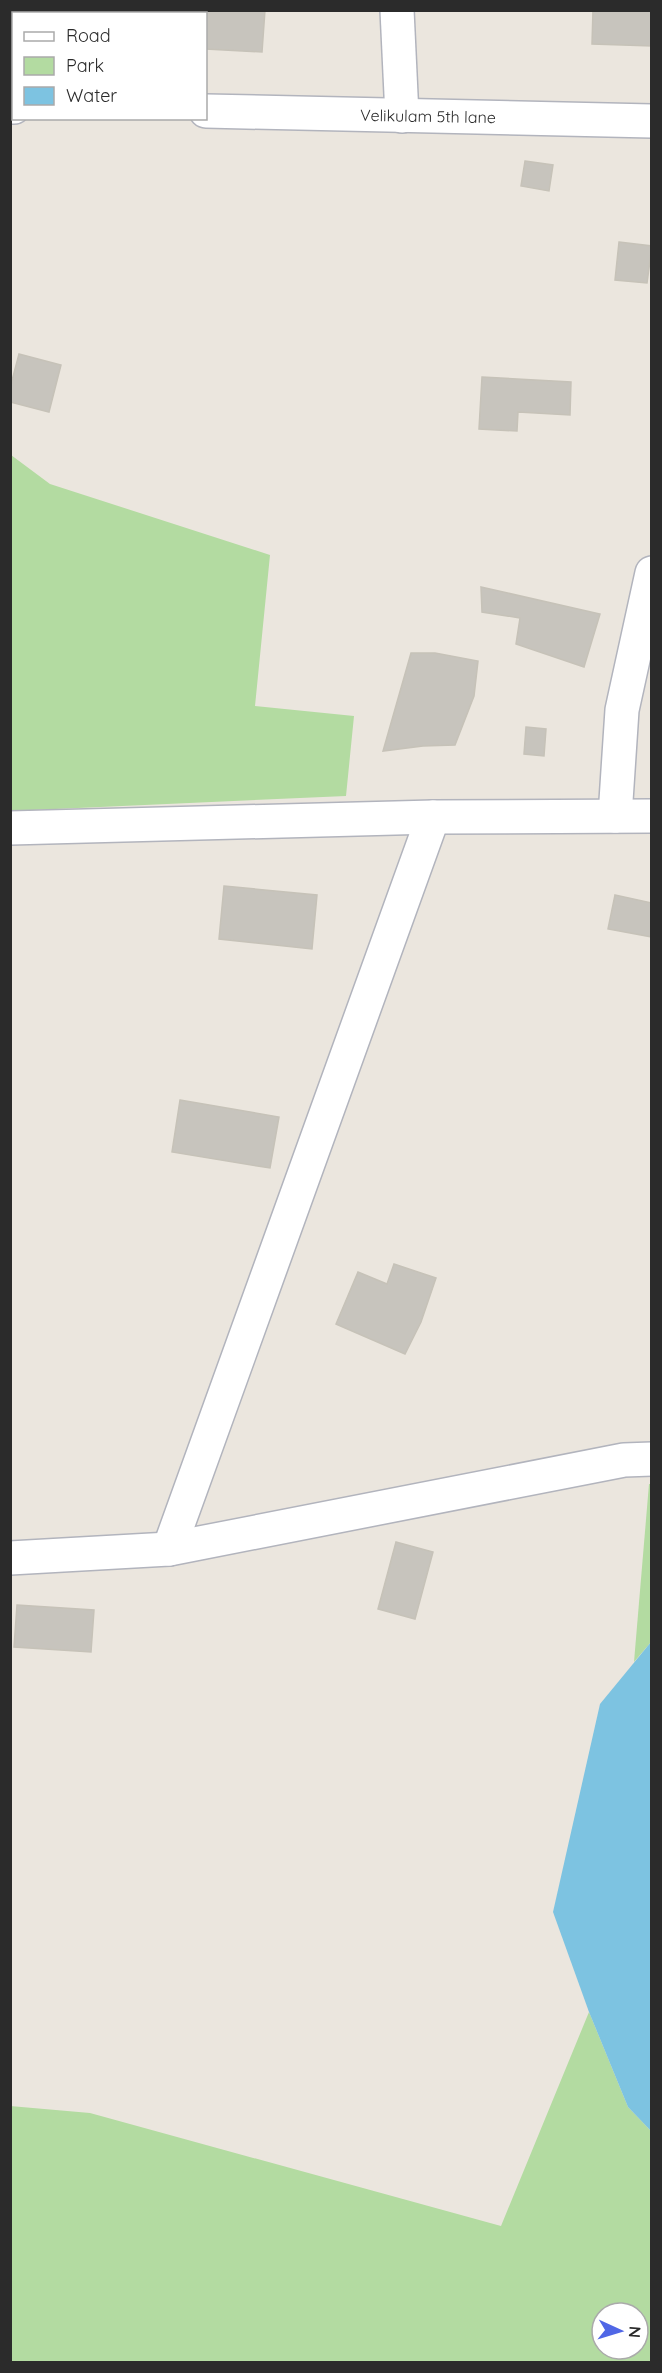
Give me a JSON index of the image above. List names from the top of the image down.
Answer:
{
  "streets": {
    "street": ["Velikulam 5th lane"]
  },
  "legend": ["Road", "Park", "Water"],
  "north": "right"
}
